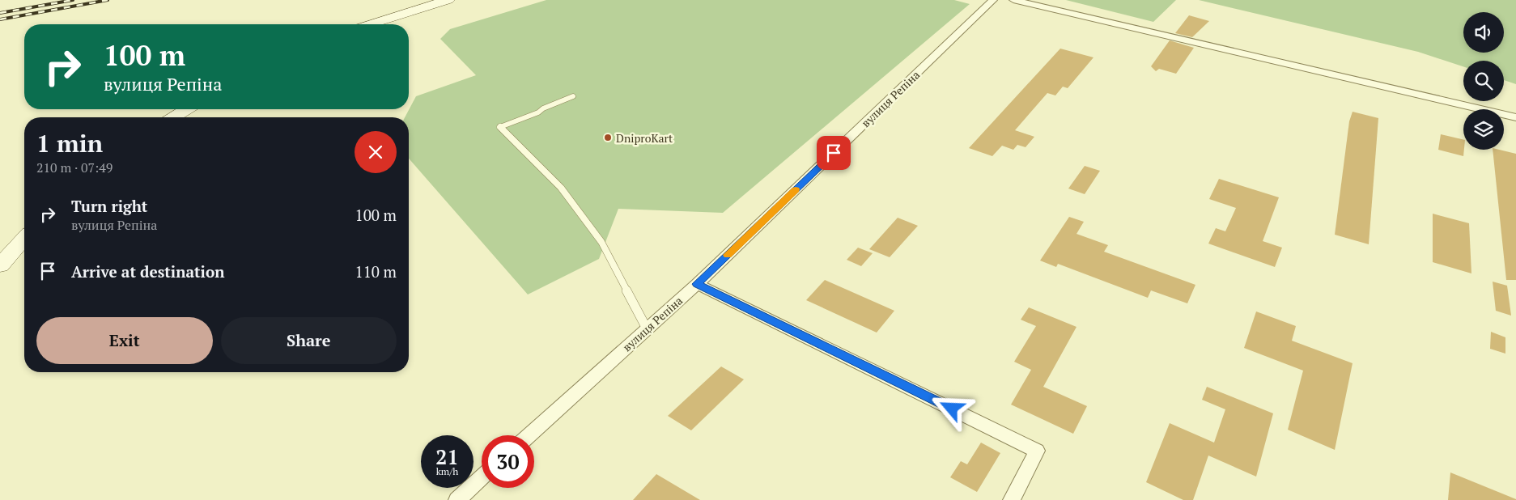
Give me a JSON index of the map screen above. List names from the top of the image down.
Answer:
{
  "streets": {
    "street": ["вулиця Репіна"]
  },
  "places": ["DniproKart"],
  "page": {
    "turn": ["100 m", "вулиця Репіна"],
    "heading": ["1 min", "210 m · 07:49"],
    "list": [
      {
        "name": "Turn right",
        "note": "вулиця Репіна",
        "value": "100 m"
      },
      {
        "name": "Arrive at destination",
        "value": "110 m"
      }
    ],
    "buttons": ["Exit", "Share"],
    "speed": "21 km/h",
    "limit": "30"
  }
}
